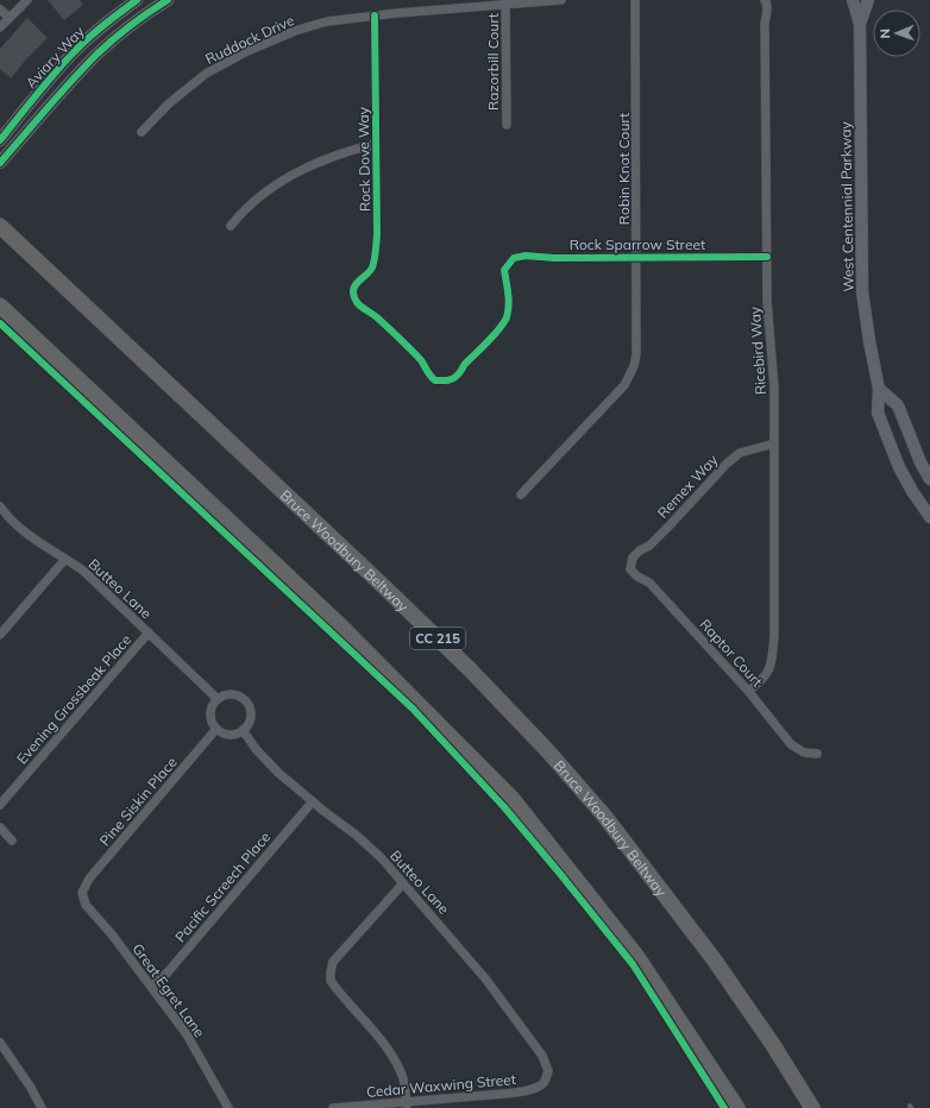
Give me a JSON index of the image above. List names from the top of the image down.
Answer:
{
  "streets": {
    "highway": ["Bruce Woodbury Beltway", "CC 215"],
    "main road": ["Aviary Way", "West Centennial Parkway"],
    "street": [
      "Ruddock Drive",
      "Razorbill Court",
      "Rock Dove Way",
      "Robin Knot Court",
      "Rock Sparrow Street",
      "Ricebird Way",
      "Remex Way",
      "Butteo Lane",
      "Raptor Court",
      "Evening Grossbeak Place",
      "Pine Siskin Place",
      "Pacific Screech Place",
      "Great Egret Lane",
      "Cedar Waxwing Street"
    ]
  },
  "crossings": [
    ["Ruddock Drive", "Razorbill Court"],
    ["Ruddock Drive", "Rock Dove Way"],
    ["Rock Dove Way", "Rock Sparrow Street"],
    ["Robin Knot Court", "Rock Sparrow Street"],
    ["Rock Sparrow Street", "Ricebird Way"],
    ["Ricebird Way", "Remex Way"],
    ["Ricebird Way", "Raptor Court"],
    ["Remex Way", "Raptor Court"],
    ["Butteo Lane", "Evening Grossbeak Place"],
    ["Butteo Lane", "Pine Siskin Place"],
    ["Butteo Lane", "Pacific Screech Place"],
    ["Butteo Lane", "Cedar Waxwing Street"],
    ["Pine Siskin Place", "Great Egret Lane"],
    ["Pacific Screech Place", "Great Egret Lane"]
  ],
  "north": "left"
}
